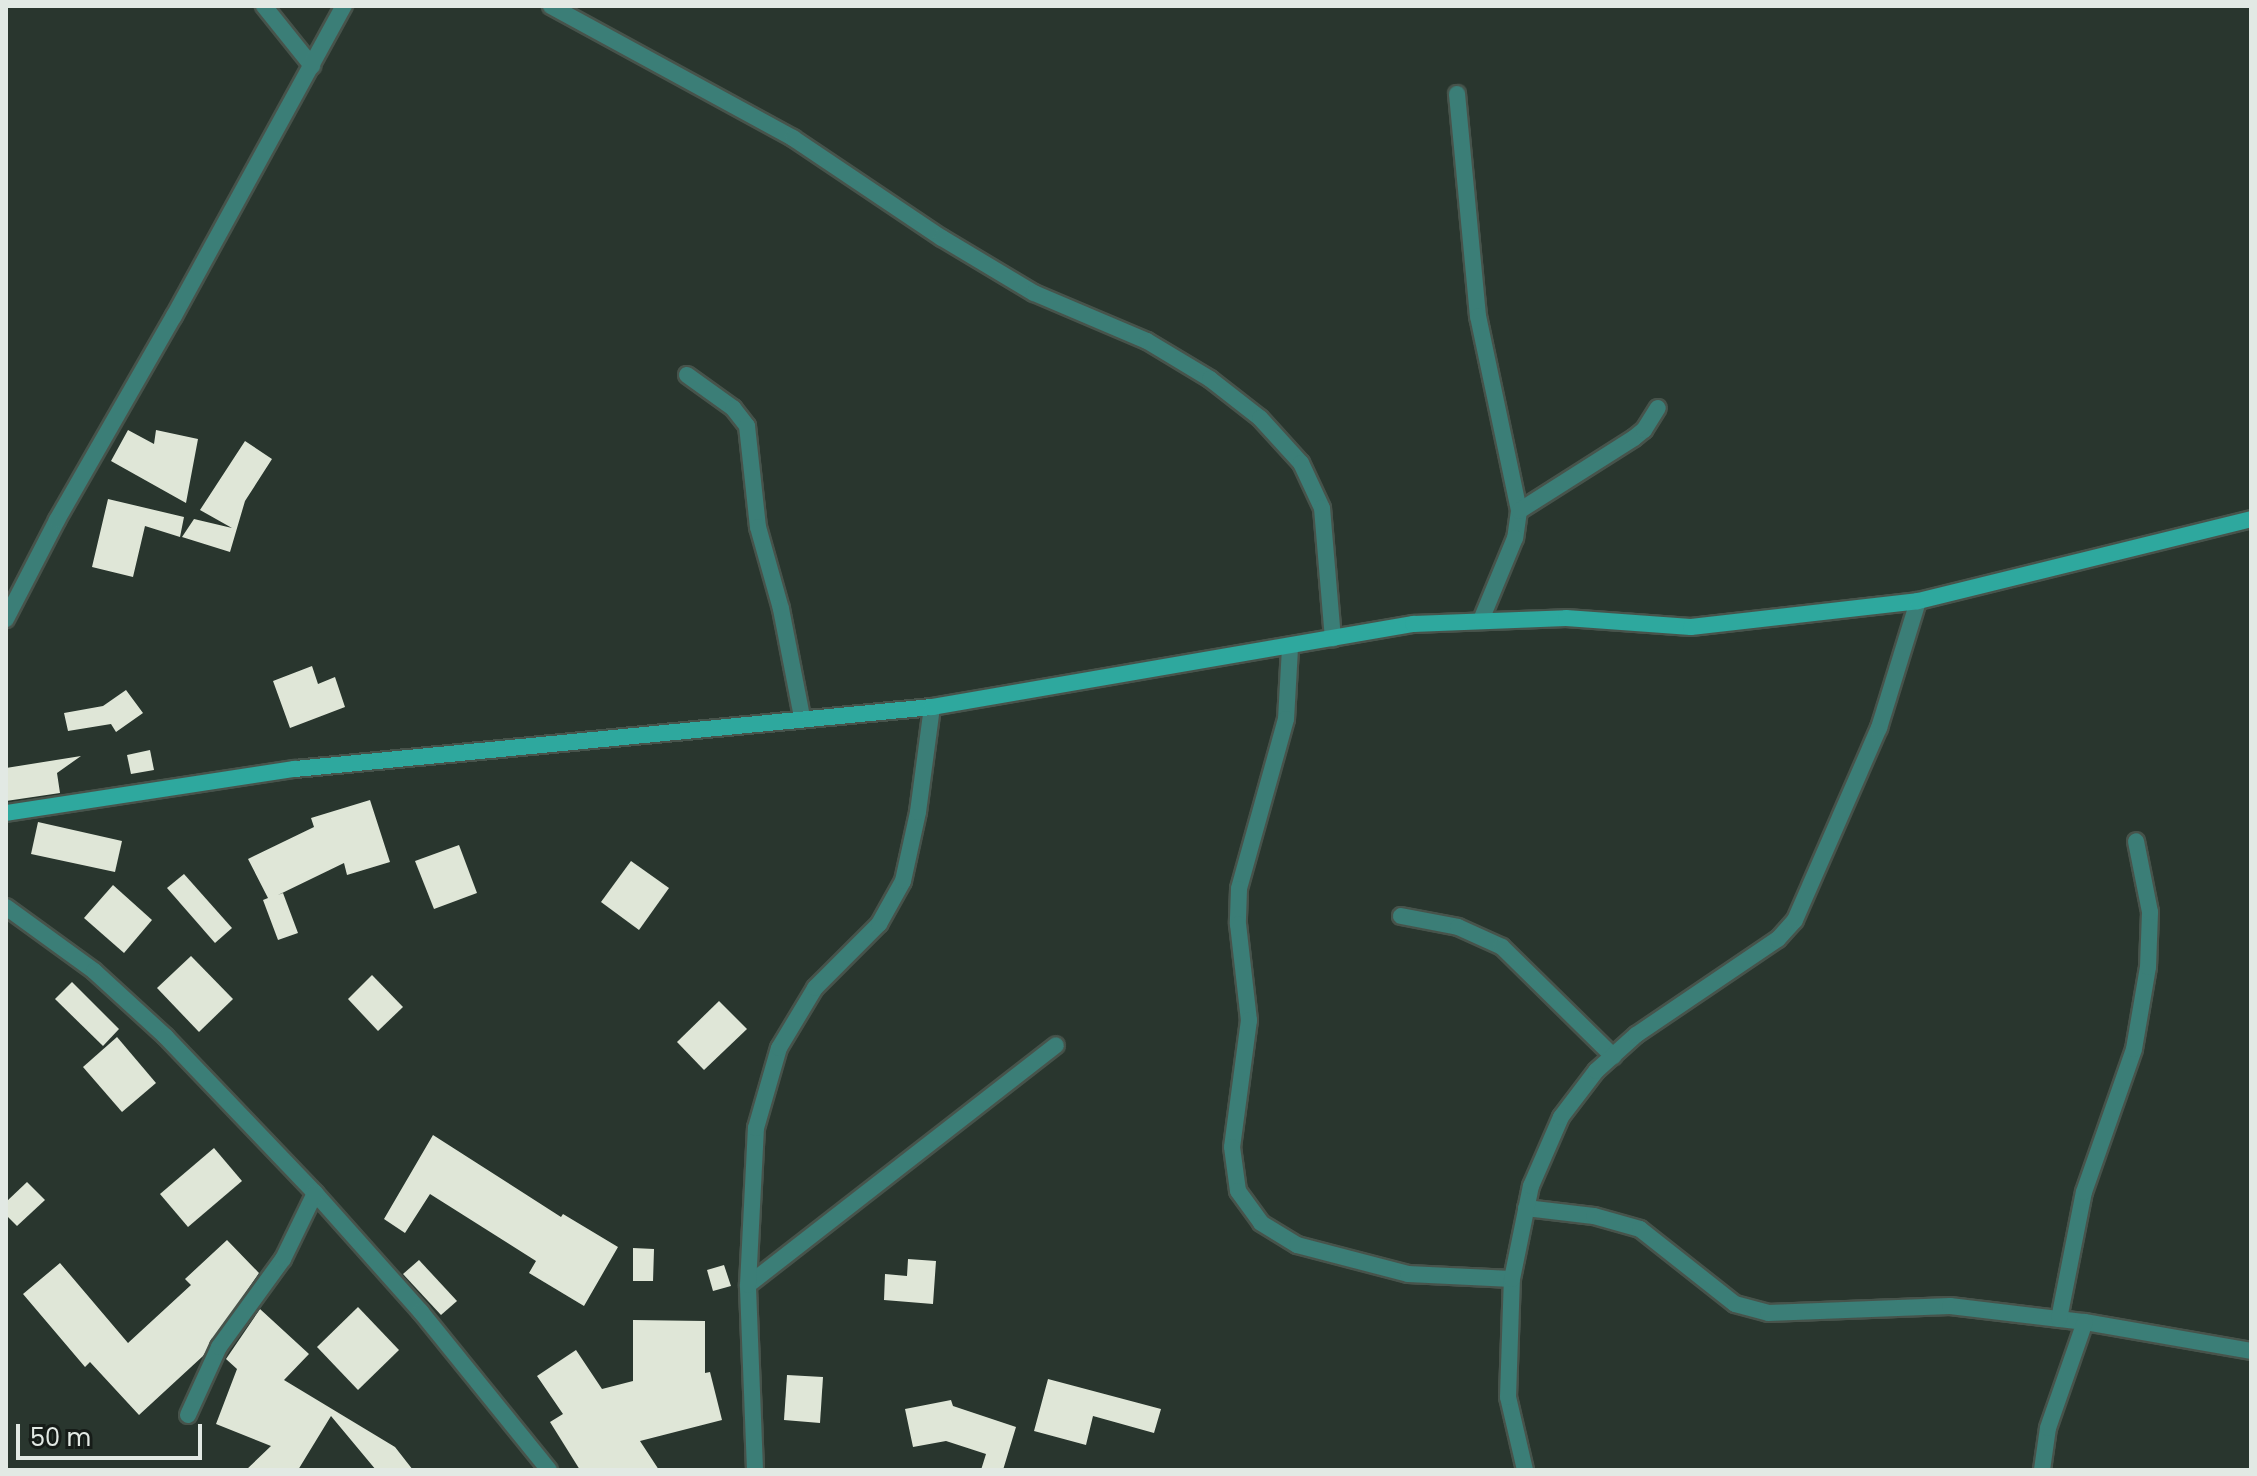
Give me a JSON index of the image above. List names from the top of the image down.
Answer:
{
  "scale_bar": "50 m"
}
